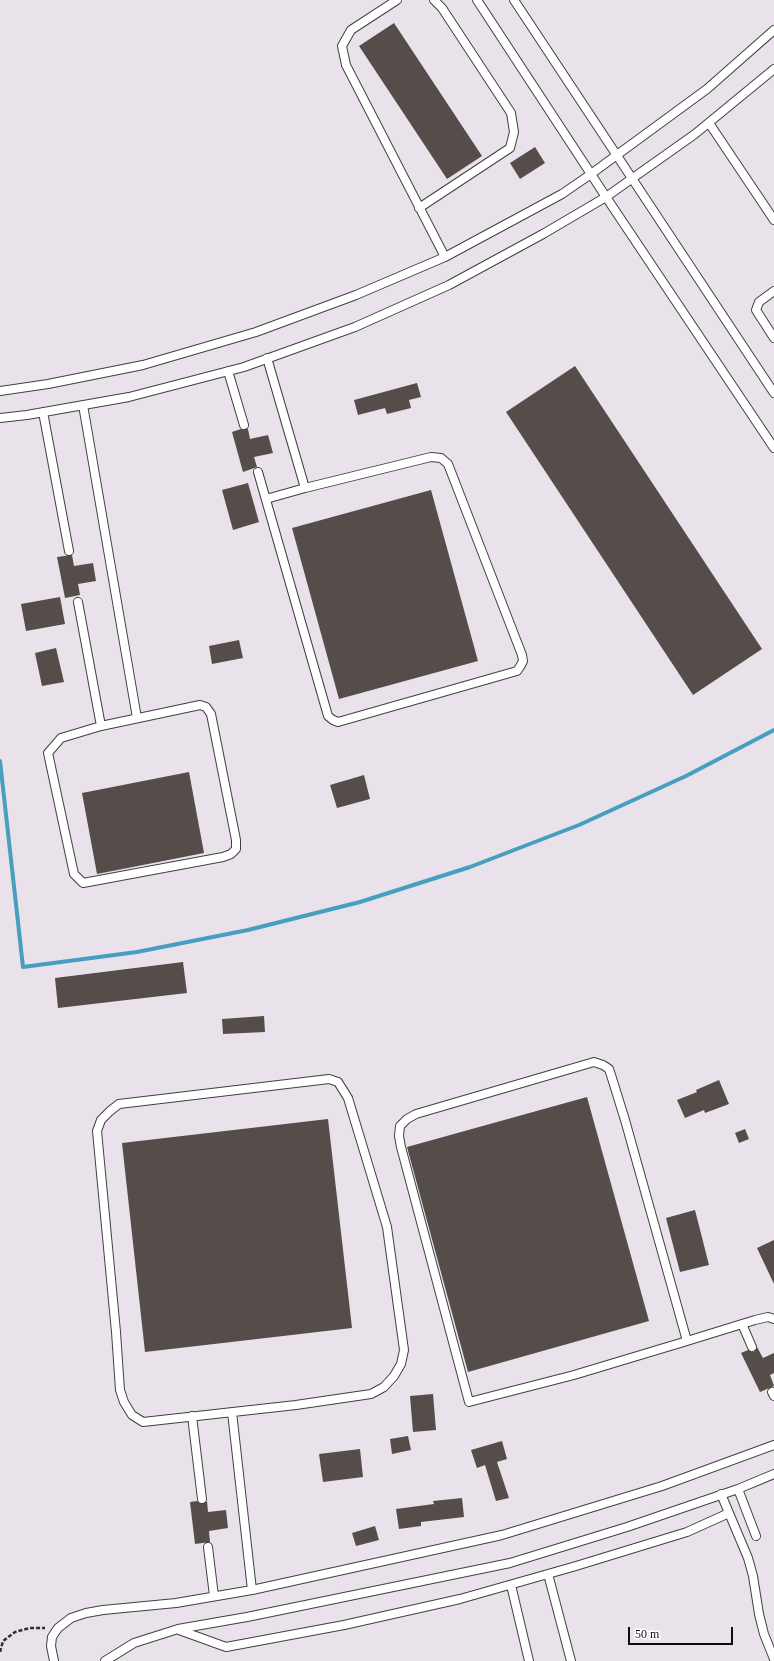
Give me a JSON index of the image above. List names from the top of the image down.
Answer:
{
  "scale_bar": "50 m"
}
